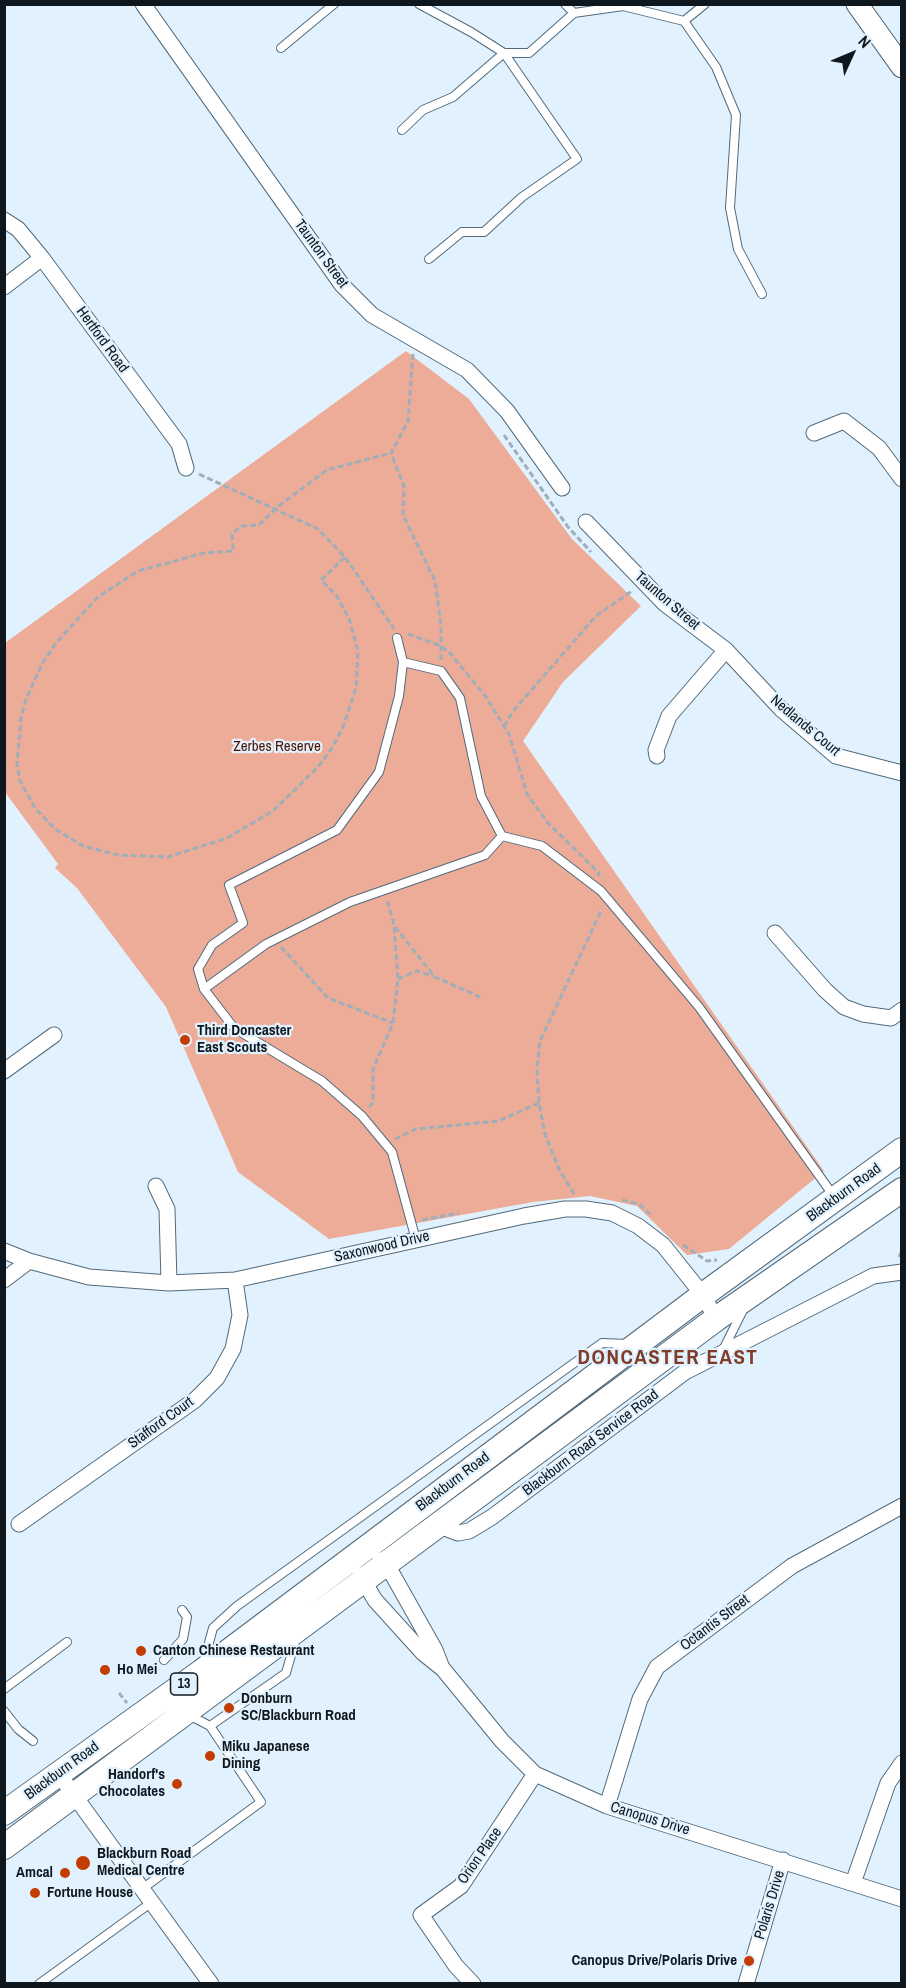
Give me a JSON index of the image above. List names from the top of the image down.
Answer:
{
  "streets": {
    "main road": ["Blackburn Road", "13"],
    "street": [
      "Taunton Street",
      "Hertford Road",
      "Nedlands Court",
      "Saxonwood Drive",
      "Stafford Court",
      "Blackburn Road Service Road",
      "Octantis Street",
      "Canopus Drive",
      "Orion Place",
      "Polaris Drive"
    ]
  },
  "crossings": [
    ["Taunton Street", "Nedlands Court"],
    ["Blackburn Road", "Saxonwood Drive"],
    ["Blackburn Road", "Blackburn Road Service Road"],
    ["Blackburn Road", "Canopus Drive"],
    ["Saxonwood Drive", "Stafford Court"],
    ["Octantis Street", "Canopus Drive"],
    ["Canopus Drive", "Orion Place"],
    ["Canopus Drive", "Polaris Drive"]
  ],
  "districts": ["DONCASTER EAST"],
  "parks": ["Zerbes Reserve"],
  "places": [
    "Third Doncaster East Scouts",
    "Canton Chinese Restaurant",
    "Ho Mei",
    "Donburn SC/Blackburn Road",
    "Miku Japanese Dining",
    "Handorf's Chocolates",
    "Blackburn Road Medical Centre",
    "Amcal",
    "Fortune House",
    "Canopus Drive/Polaris Drive"
  ],
  "north": "top right"
}
